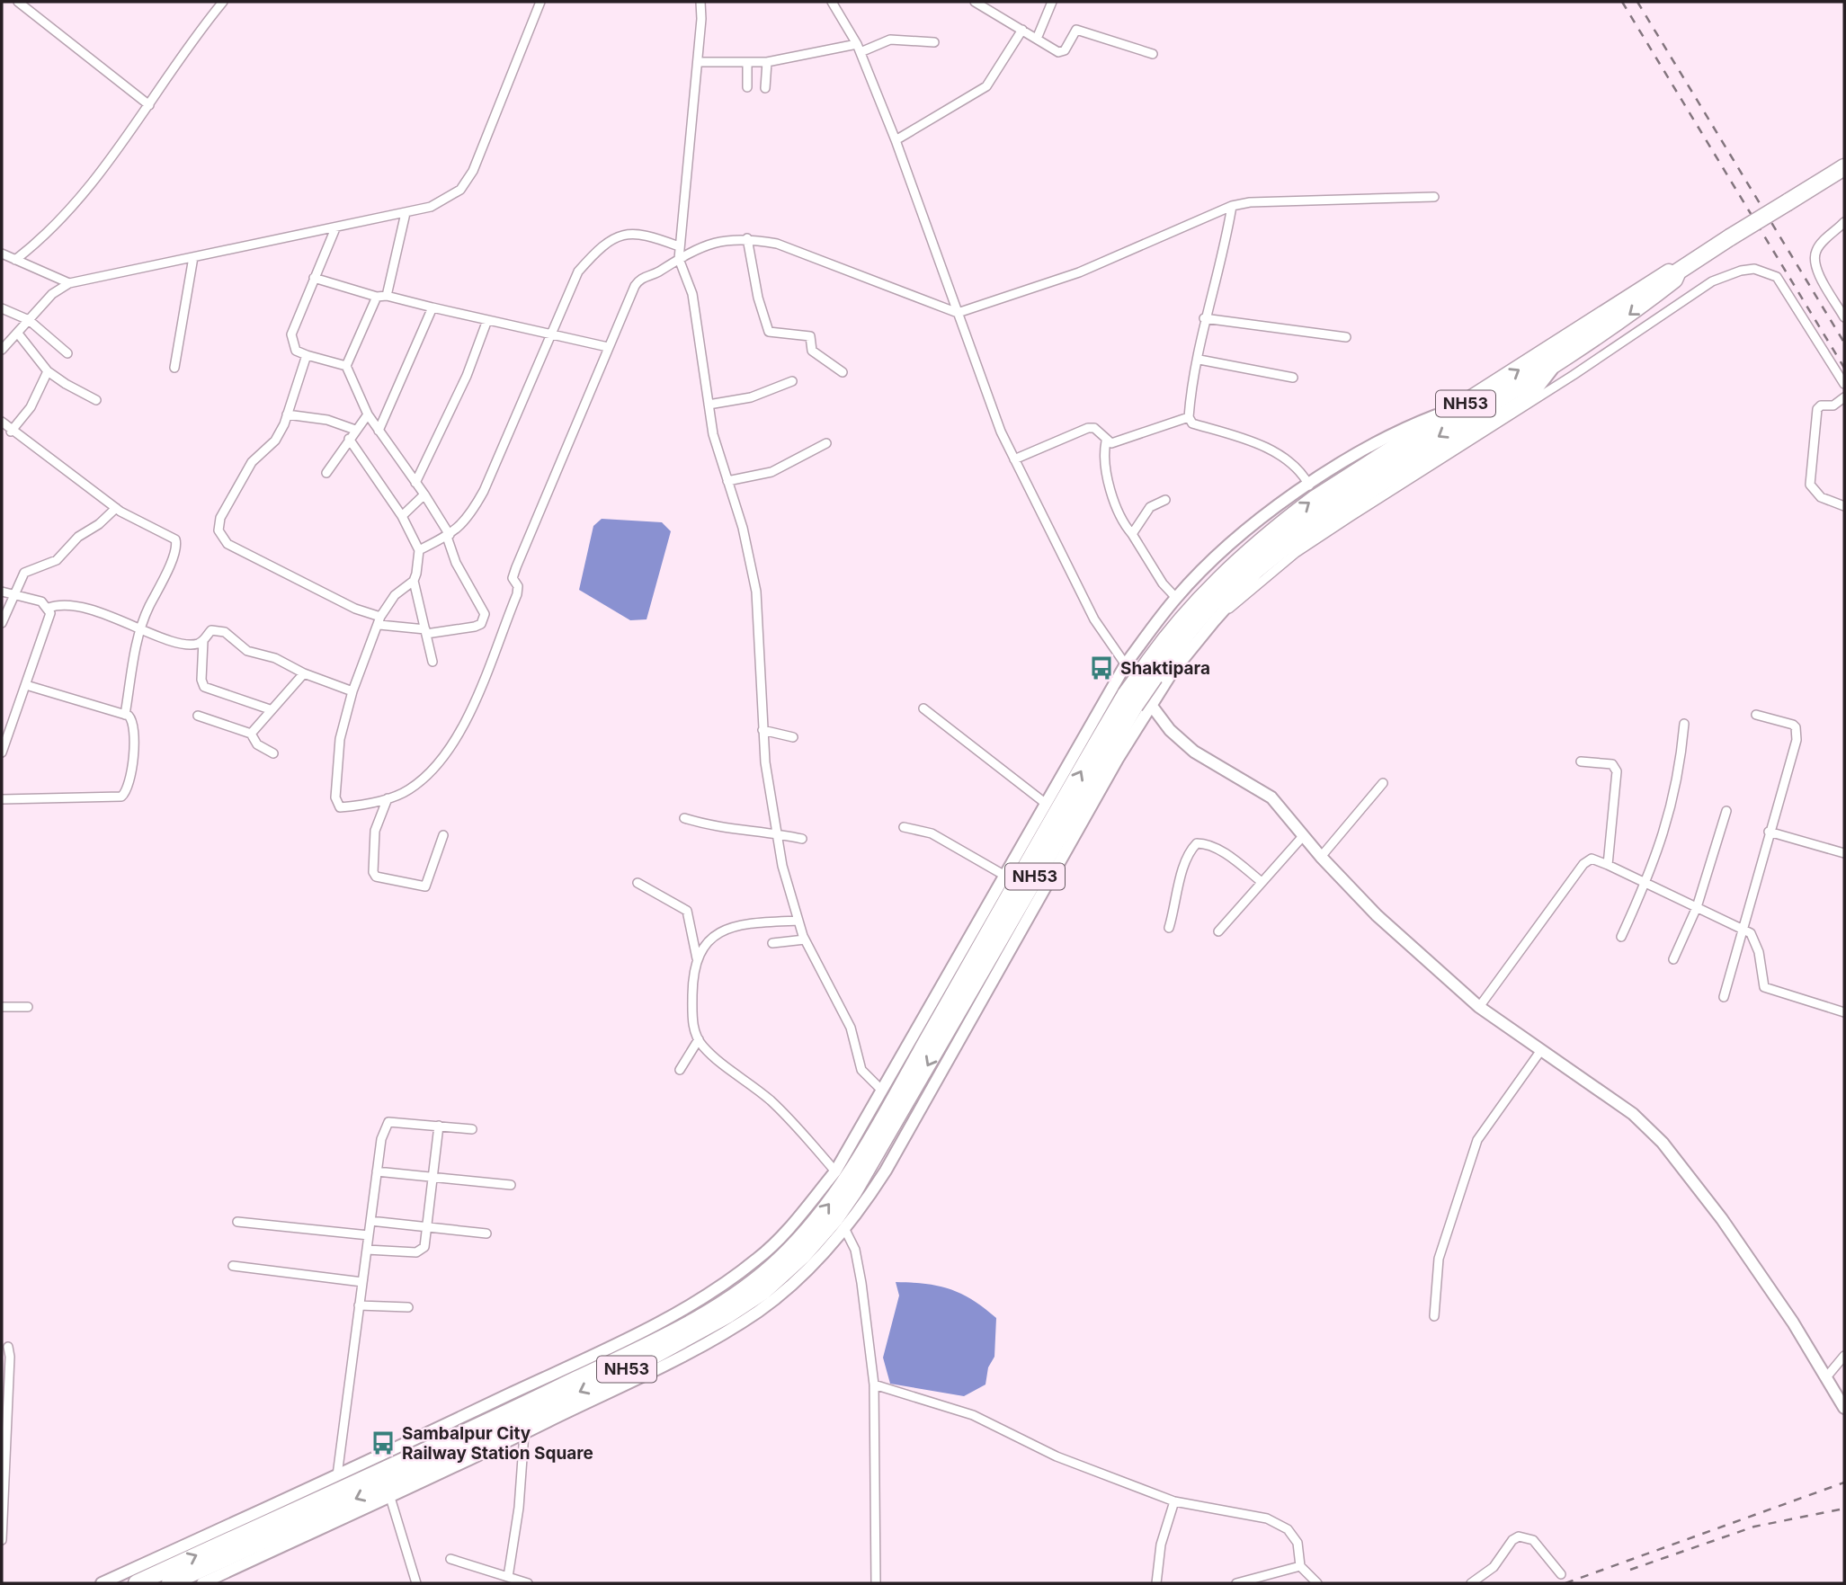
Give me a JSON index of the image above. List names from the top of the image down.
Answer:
{
  "streets": {
    "highway": ["NH53"]
  },
  "places": {
    "bus stop": ["Shaktipara", "Sambalpur City Railway Station Square"]
  }
}
